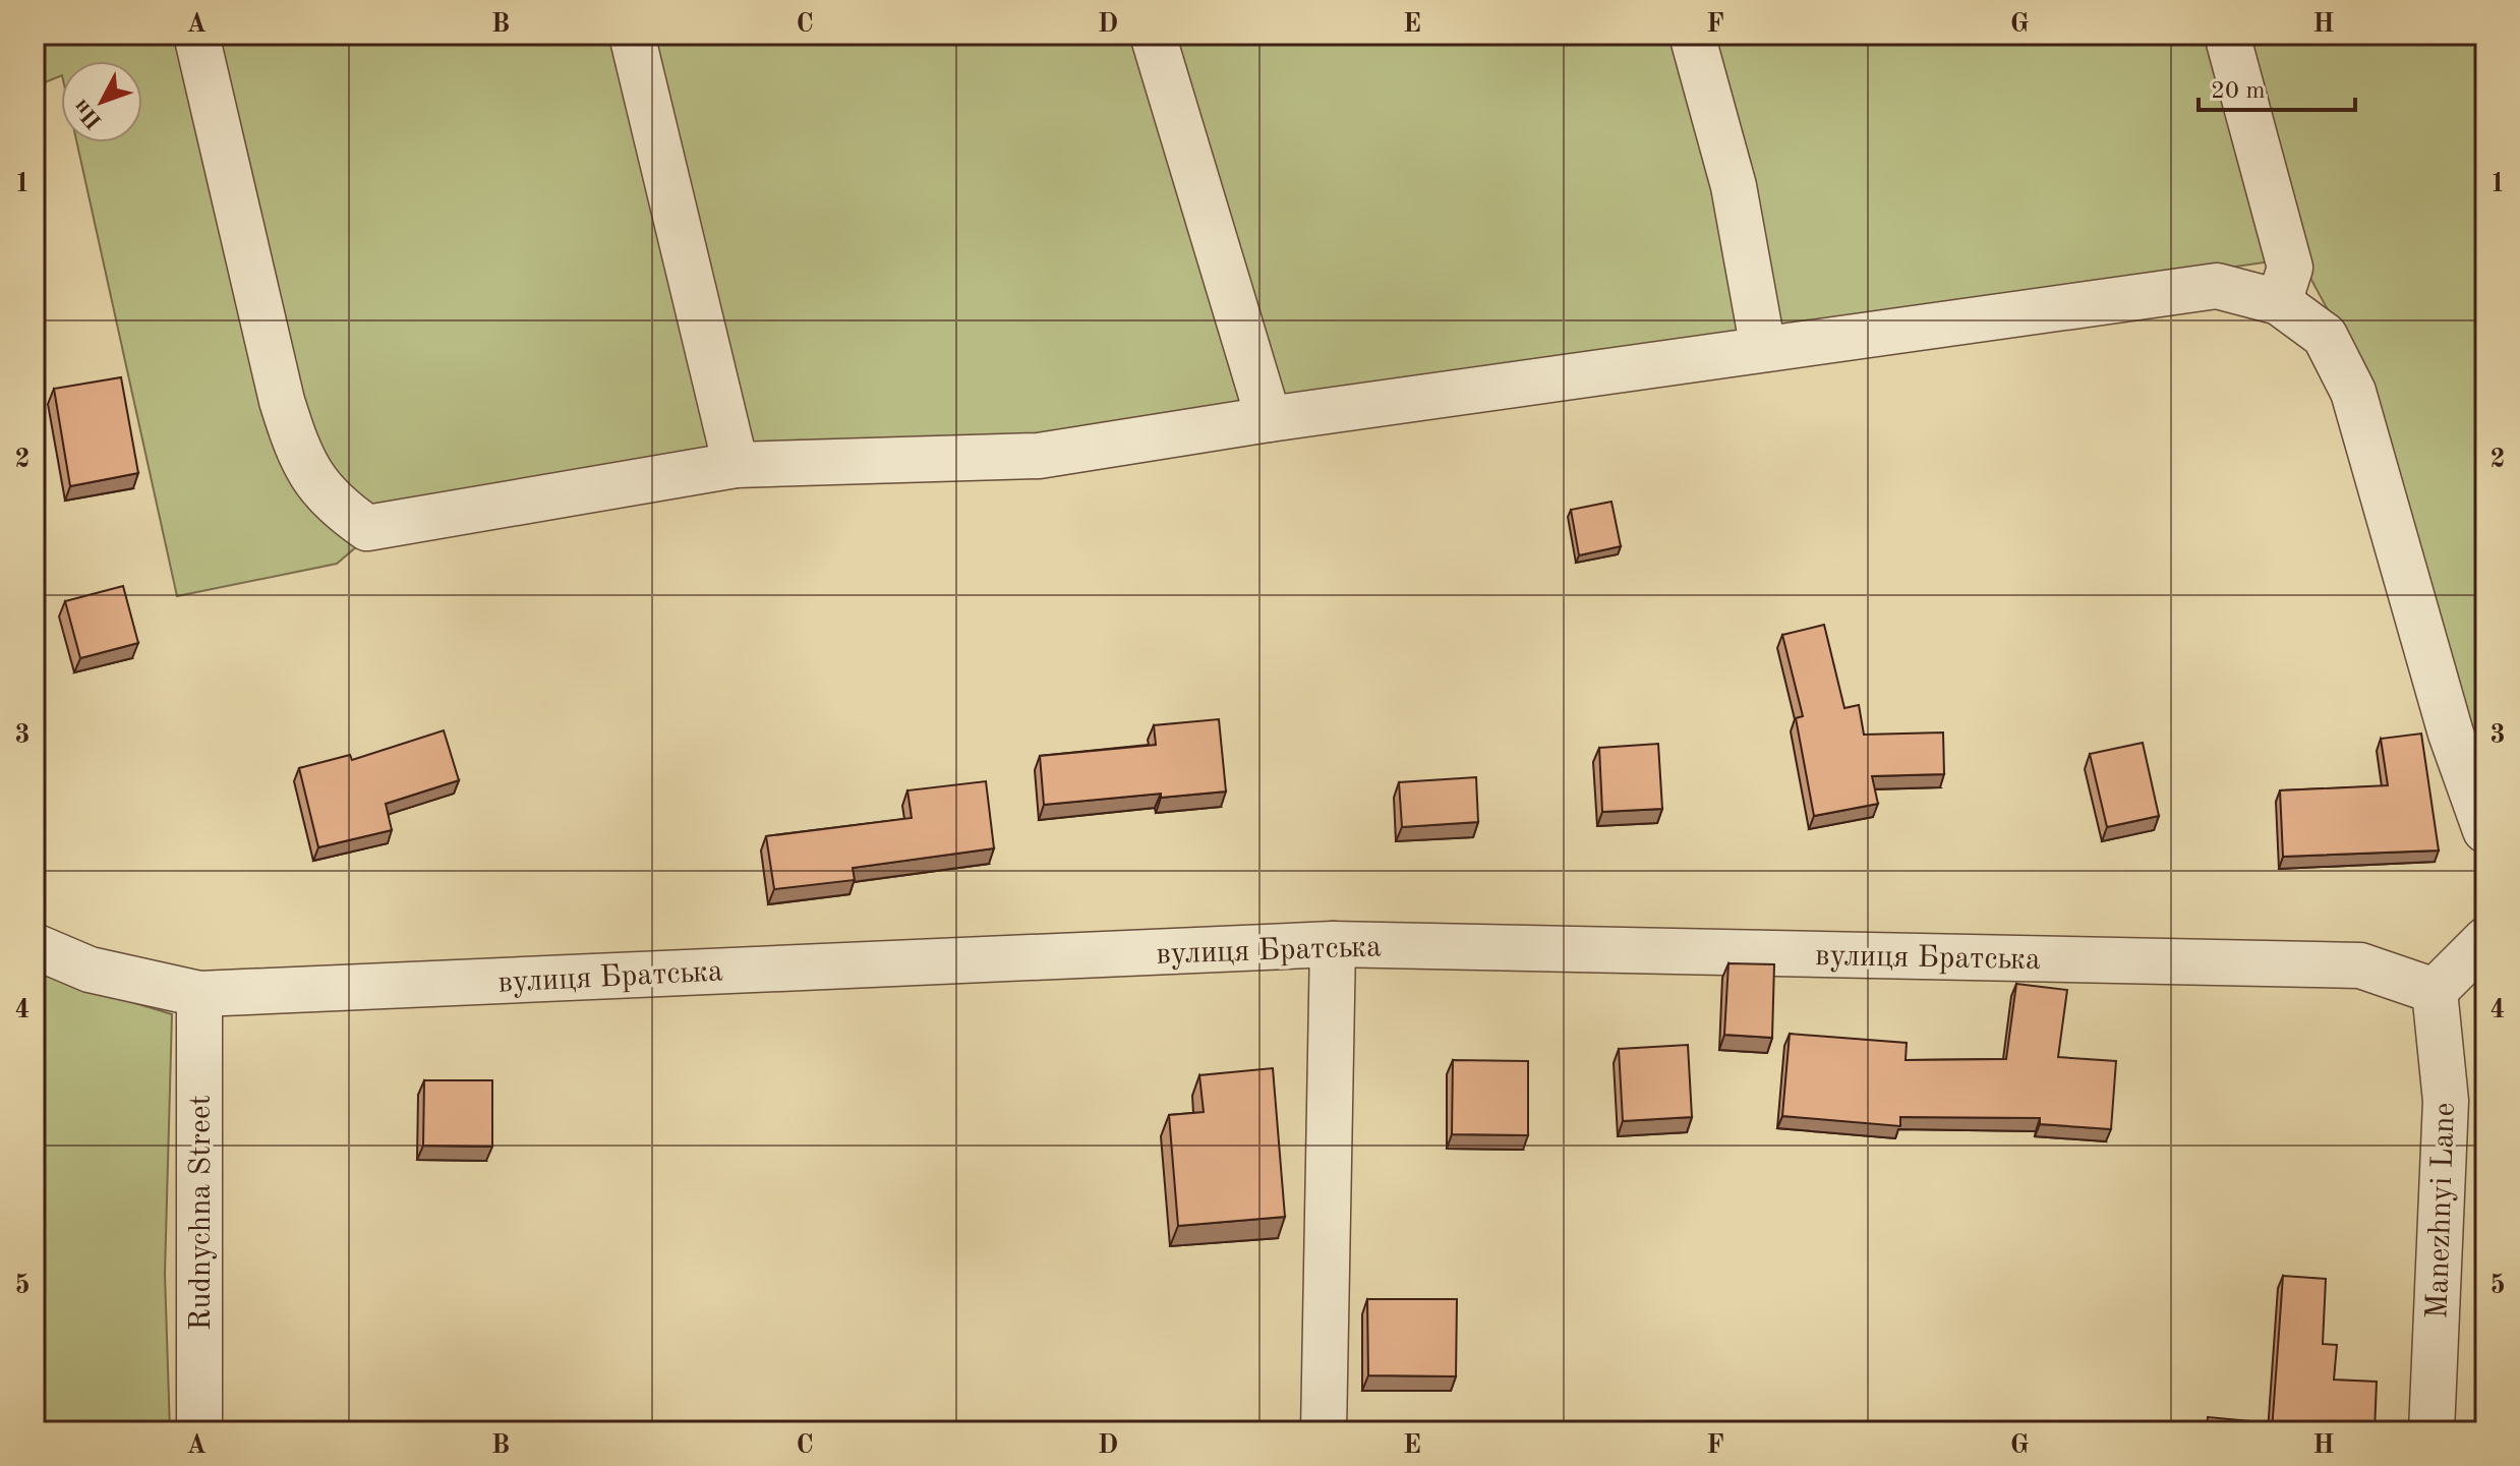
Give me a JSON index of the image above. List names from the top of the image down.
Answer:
{
  "streets": {
    "street": ["вулиця Братська", "Manezhnyi Lane", "Rudnychna Street"]
  },
  "crossings": [
    ["вулиця Братська", "Manezhnyi Lane"],
    ["вулиця Братська", "Rudnychna Street"]
  ],
  "scale_bar": "20 m",
  "north": "bottom left",
  "grid": {
    "columns": [
      "A",
      "B",
      "C",
      "D",
      "E",
      "F",
      "G",
      "H"
    ],
    "rows": [
      "1",
      "2",
      "3",
      "4",
      "5"
    ]
  }
}
